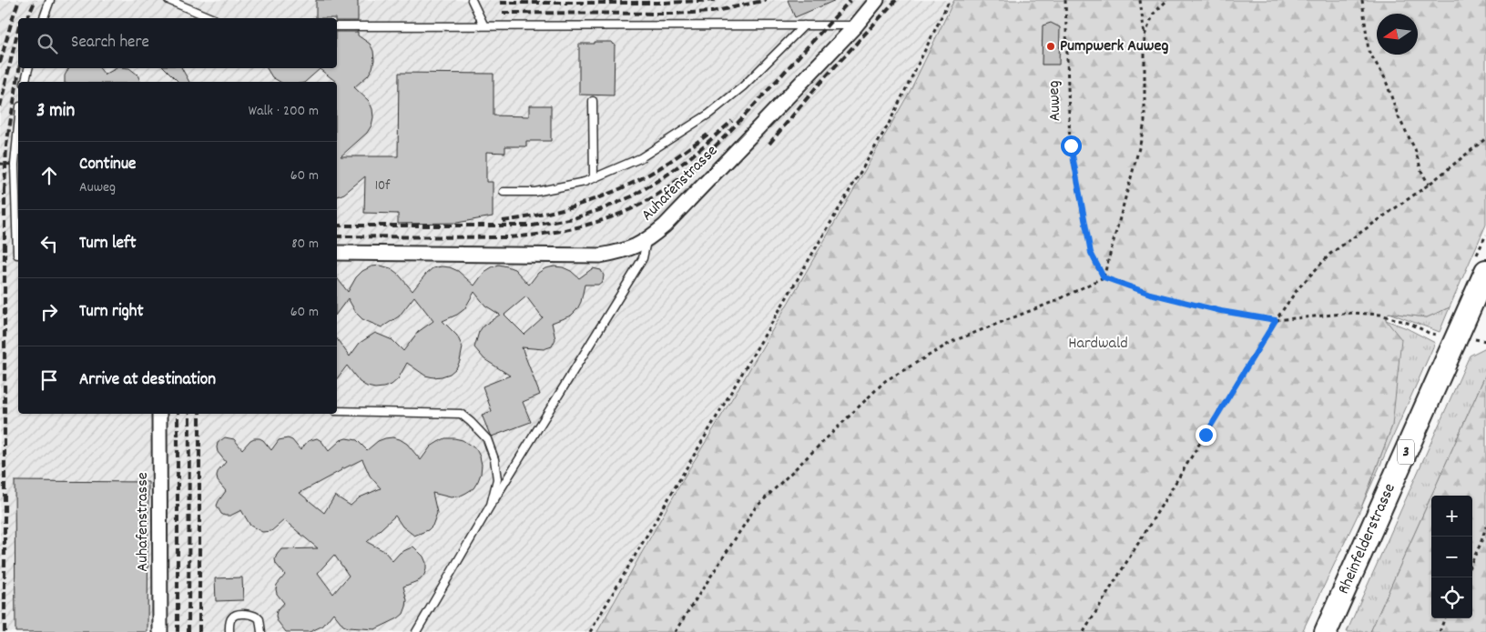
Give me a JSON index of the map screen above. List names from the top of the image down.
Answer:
{
  "streets": {
    "main road": ["3", "Rheinfelderstrasse"],
    "street": ["Auhafenstrasse"],
    "path": ["Auweg"]
  },
  "parks": ["Hardwald"],
  "places": ["Pumpwerk Auweg"],
  "house_numbers": ["10f"],
  "north": "left",
  "page": {
    "search": "Search here",
    "heading": ["3 min", "Walk · 200 m"],
    "list": [
      ["Continue", "Auweg", "60 m"],
      ["Turn left", "80 m"],
      ["Turn right", "60 m"],
      "Arrive at destination"
    ],
    "map_buttons": ["+", "−"]
  }
}
